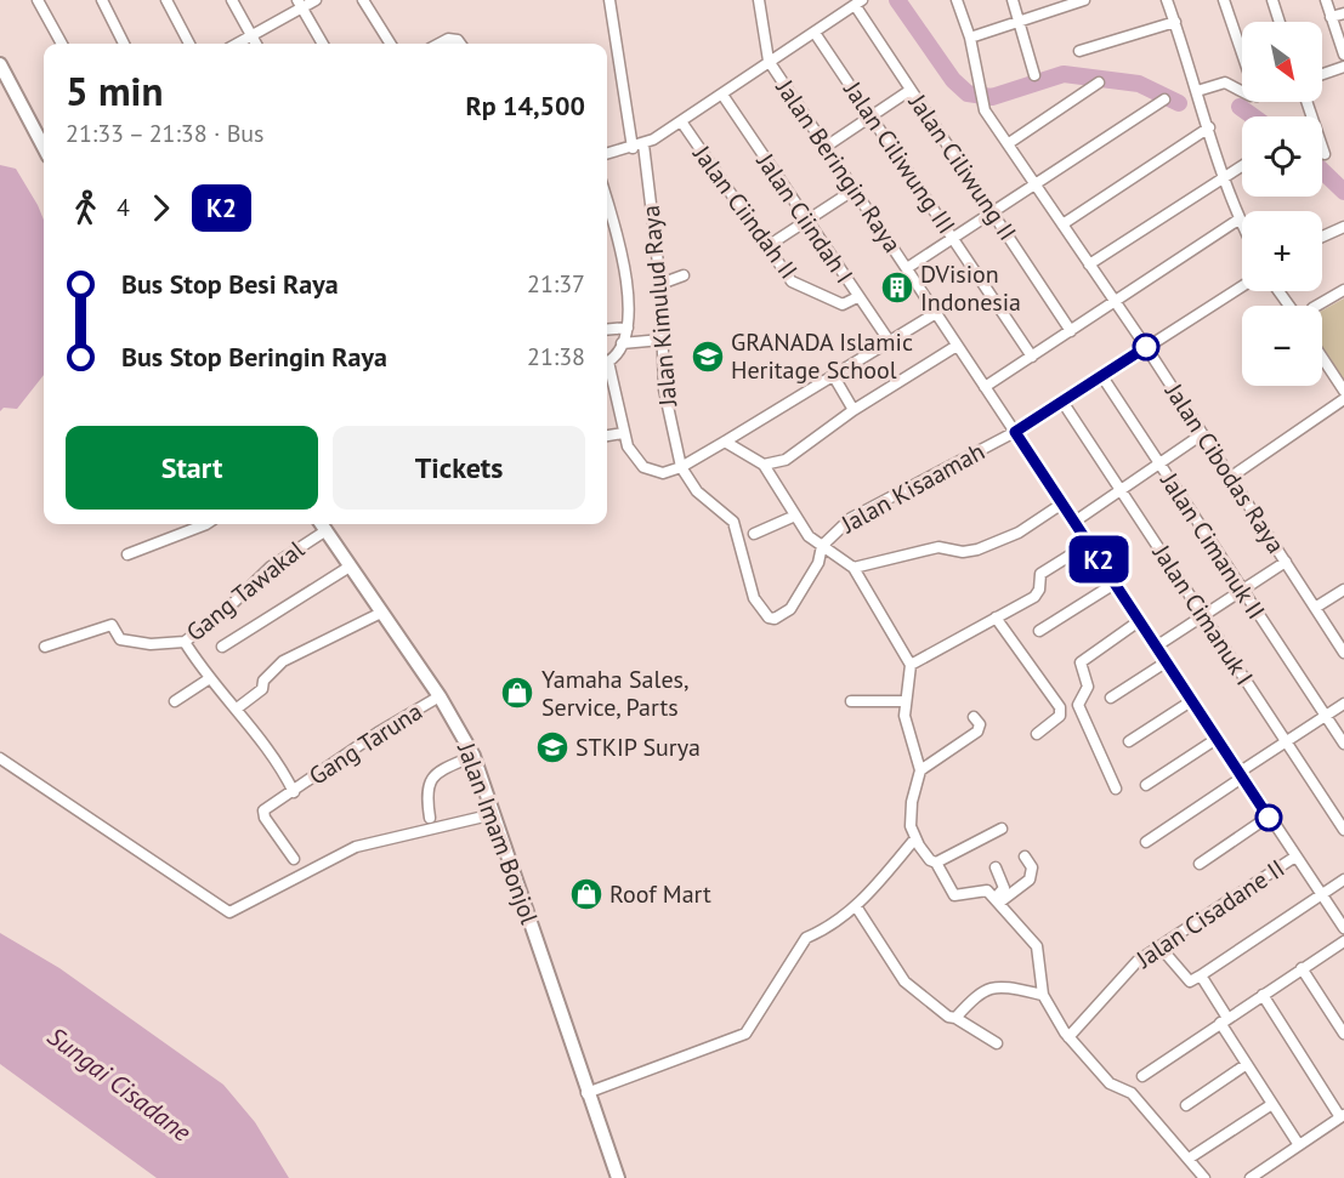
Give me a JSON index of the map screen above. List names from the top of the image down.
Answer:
{
  "streets": {
    "main road": ["Jalan Imam Bonjol"],
    "street": [
      "Jalan Ciliwung III",
      "Jalan Beringin Raya",
      "Jalan Ciliwung II",
      "Jalan Ciindah II",
      "Jalan Ciindah I",
      "Jalan Kimulud Raya",
      "Jalan Cibodas Raya",
      "Jalan Kisaamah",
      "Jalan Cimanuk II",
      "Gang Tawakal",
      "Jalan Cimanuk I",
      "Gang Taruna",
      "Jalan Cisadane II"
    ]
  },
  "crossings": [
    ["Jalan Beringin Raya", "Jalan Kisaamah"],
    ["Jalan Beringin Raya", "Jalan Cisadane II"],
    ["Jalan Ciindah II", "Jalan Ciindah I"],
    ["Jalan Kimulud Raya", "Jalan Kisaamah"],
    ["Jalan Cibodas Raya", "Jalan Kisaamah"],
    ["Jalan Kisaamah", "Jalan Cimanuk II"],
    ["Jalan Kisaamah", "Jalan Cimanuk I"],
    ["Gang Tawakal", "Jalan Imam Bonjol"],
    ["Gang Taruna", "Jalan Imam Bonjol"]
  ],
  "water": ["Sungai Cisadane"],
  "places": {
    "building": ["DVision Indonesia"],
    "school or university": ["GRANADA Islamic Heritage School", "STKIP Surya"],
    "shop": ["Yamaha Sales, Service, Parts", "Roof Mart"]
  },
  "lines": ["bus line K2"],
  "north": "bottom right",
  "page": {
    "on_map": "K2",
    "map_buttons": ["+", "−"],
    "heading": ["5 min", "21:33 – 21:38 · Bus", "Rp 14,500"],
    "legs": ["4", "K2"],
    "list": [
      {
        "name": "Bus Stop Besi Raya",
        "value": "21:37"
      },
      {
        "name": "Bus Stop Beringin Raya",
        "value": "21:38"
      }
    ],
    "buttons": ["Start", "Tickets"]
  }
}
